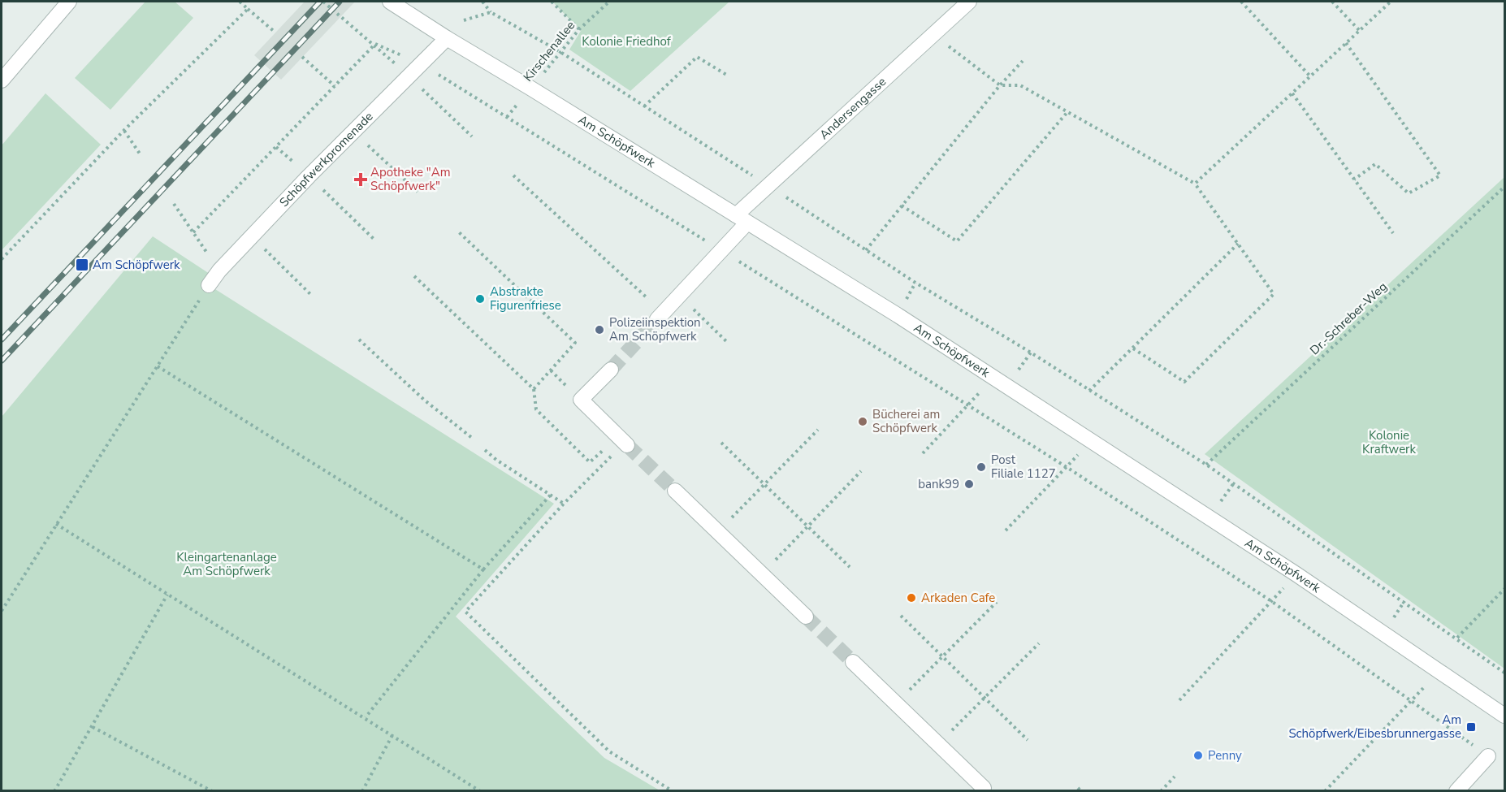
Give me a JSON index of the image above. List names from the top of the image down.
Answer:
{
  "streets": {
    "street": ["Andersengasse", "Am Schöpfwerk", "Schöpfwerkpromenade"],
    "path": ["Kirschenallee", "Dr.-Schreber-Weg"]
  },
  "crossings": [
    ["Kirschenallee", "Am Schöpfwerk"],
    ["Andersengasse", "Am Schöpfwerk"],
    ["Am Schöpfwerk", "Schöpfwerkpromenade"]
  ],
  "parks": ["Kolonie Friedhof", "Kolonie Kraftwerk", "Kleingartenanlage Am Schöpfwerk"],
  "places": {
    "health": ["Apotheke \"Am Schöpfwerk\""],
    "transit": ["Am Schöpfwerk", "Am Schöpfwerk/Eibesbrunnergasse"],
    "other": [
      "Abstrakte Figurenfriese",
      "Polizeiinspektion Am Schöpfwerk",
      "Bücherei am Schöpfwerk",
      "Post Filiale 1127",
      "bank99",
      "Arkaden Cafe",
      "Penny"
    ]
  }
}
